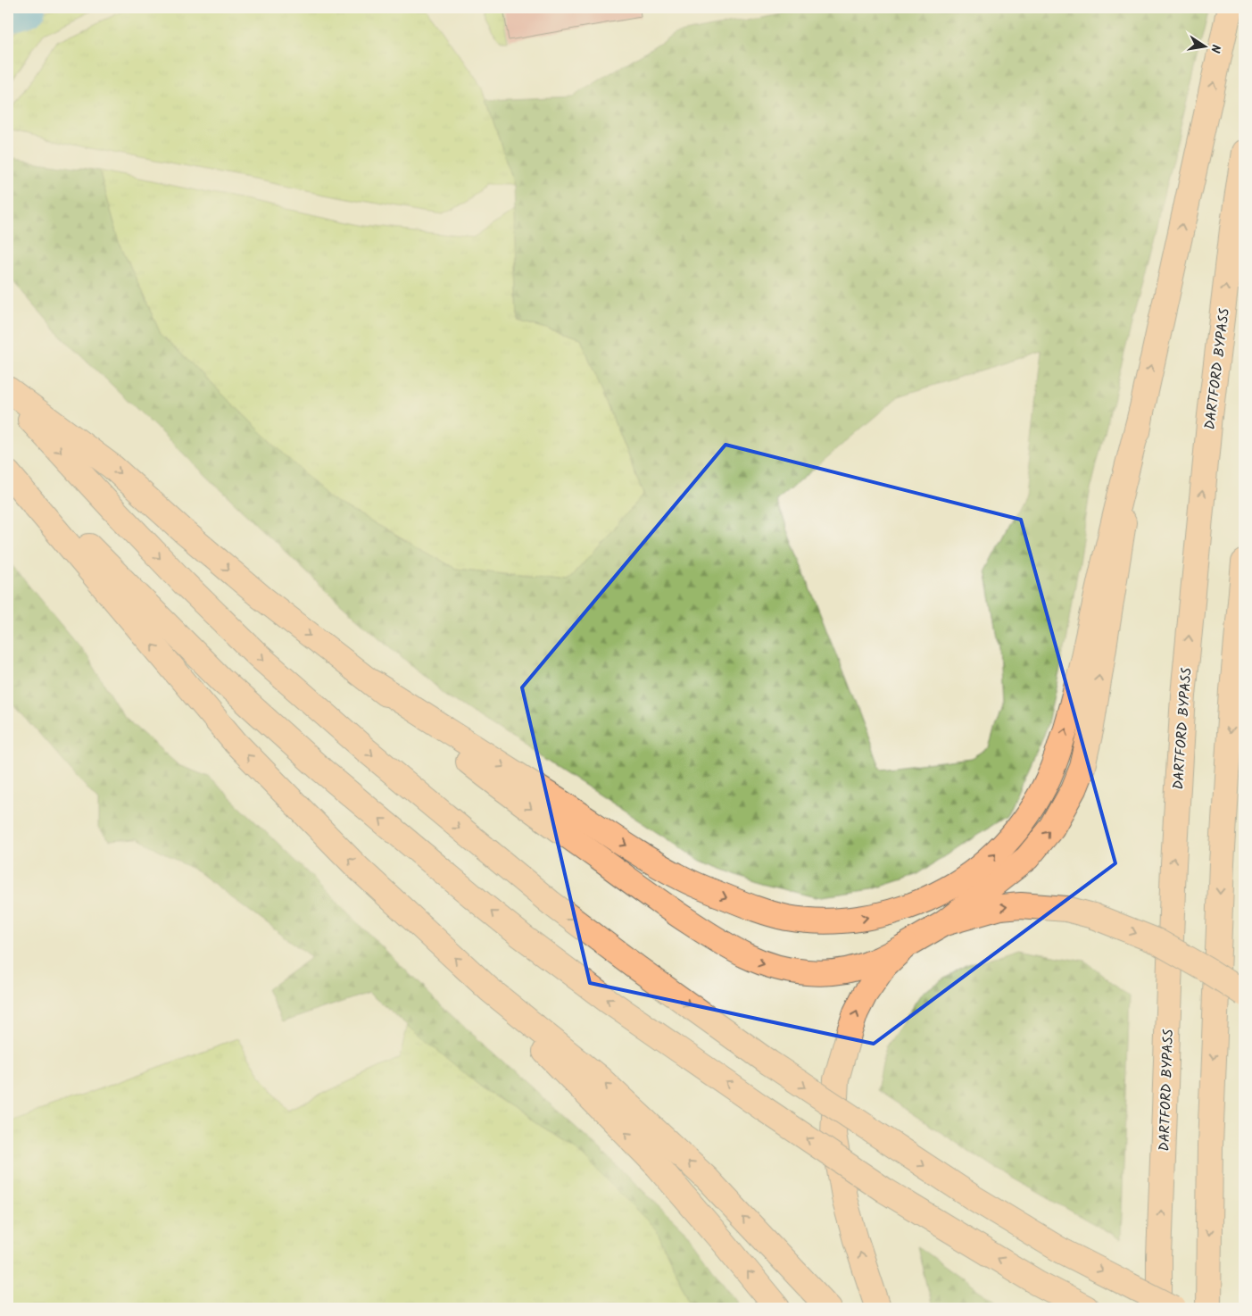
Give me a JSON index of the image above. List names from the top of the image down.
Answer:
{
  "streets": {
    "highway": ["DARTFORD BYPASS"]
  },
  "north": "right"
}
